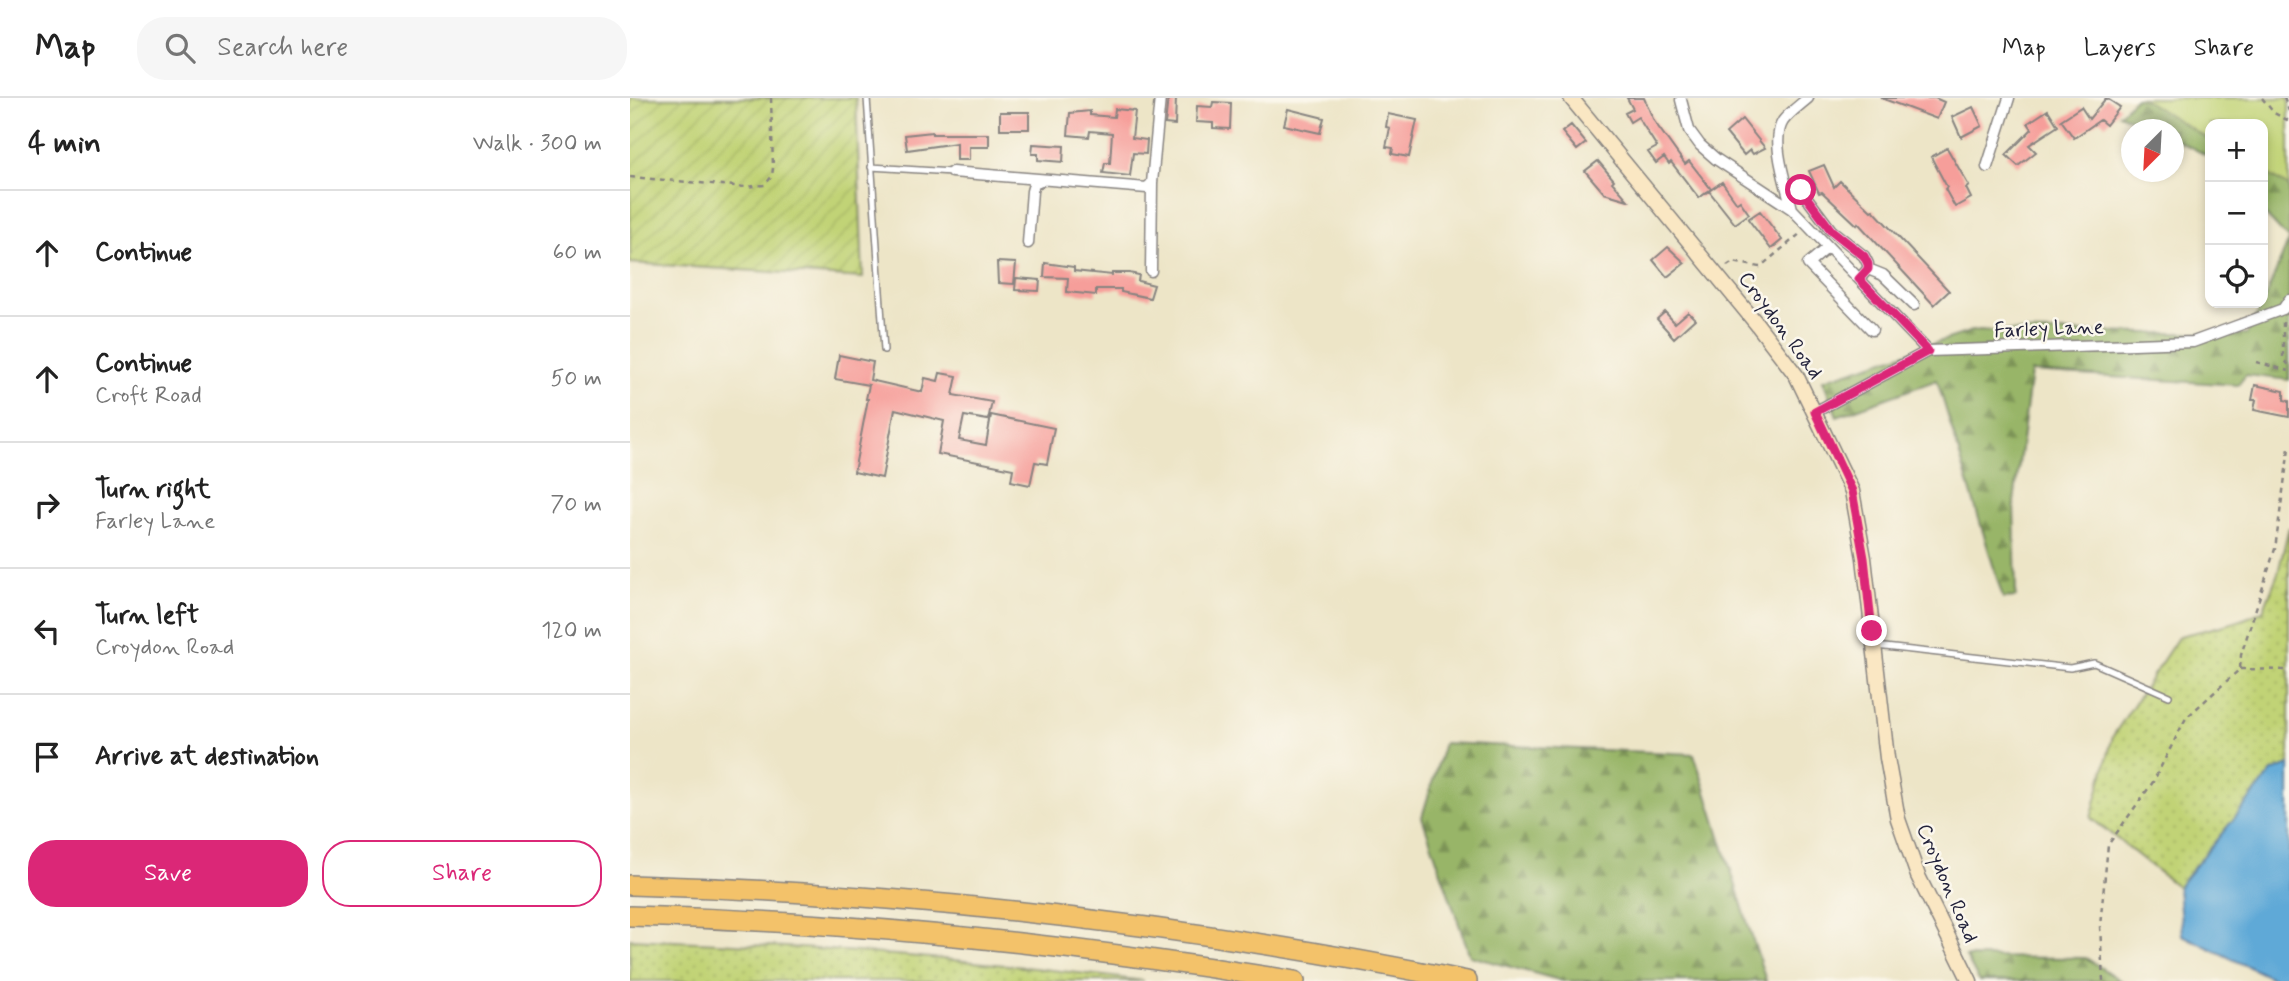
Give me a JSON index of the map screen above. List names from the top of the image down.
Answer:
{
  "streets": {
    "main road": ["Croydon Road"],
    "street": ["Farley Lane"]
  },
  "crossings": [
    ["Croydon Road", "Farley Lane"]
  ],
  "north": "bottom left",
  "page": {
    "header": "Map",
    "search": "Search here",
    "nav": ["Map", "Layers", "Share"],
    "heading": ["4 min", "Walk · 300 m"],
    "map_buttons": ["+", "−"],
    "list": [
      ["Continue", "60 m"],
      ["Continue", "Croft Road", "50 m"],
      ["Turn right", "Farley Lane", "70 m"],
      ["Turn left", "Croydon Road", "120 m"],
      "Arrive at destination"
    ],
    "buttons": ["Save", "Share"]
  }
}
